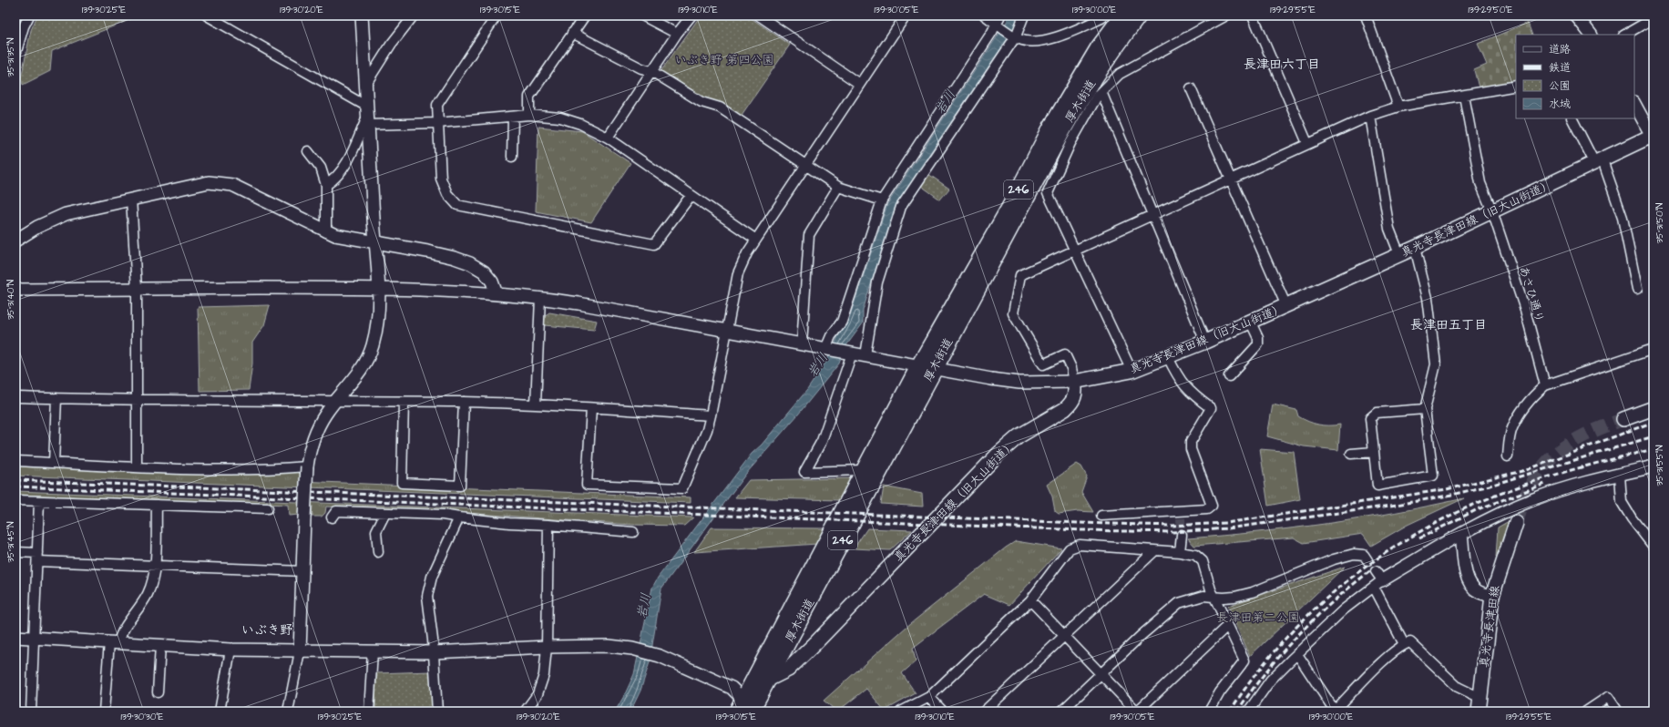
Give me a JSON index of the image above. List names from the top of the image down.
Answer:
{
  "streets": {
    "highway": ["厚木街道", "246"],
    "main road": ["真光寺長津田線（旧大山街道）", "真光寺長津田線"],
    "street": ["あさひ通り"]
  },
  "crossings": [
    ["厚木街道", "真光寺長津田線（旧大山街道）"],
    ["真光寺長津田線（旧大山街道）", "あさひ通り"]
  ],
  "districts": ["長津田六丁目", "長津田五丁目", "いぶき野"],
  "water": ["岩川"],
  "parks": ["いぶき野 第四公園", "長津田第二公園"],
  "legend": [
    "道路",
    "鉄道",
    "公園",
    "水域"
  ],
  "coordinates": [
    "139°30'25\"E",
    "139°30'20\"E",
    "139°30'15\"E",
    "139°30'10\"E",
    "139°30'05\"E",
    "139°30'00\"E",
    "139°29'55\"E",
    "139°29'50\"E",
    "35°31'35\"N",
    "35°31'50\"N",
    "35°31'40\"N",
    "35°31'55\"N",
    "35°31'45\"N",
    "139°30'30\"E"
  ]
}
